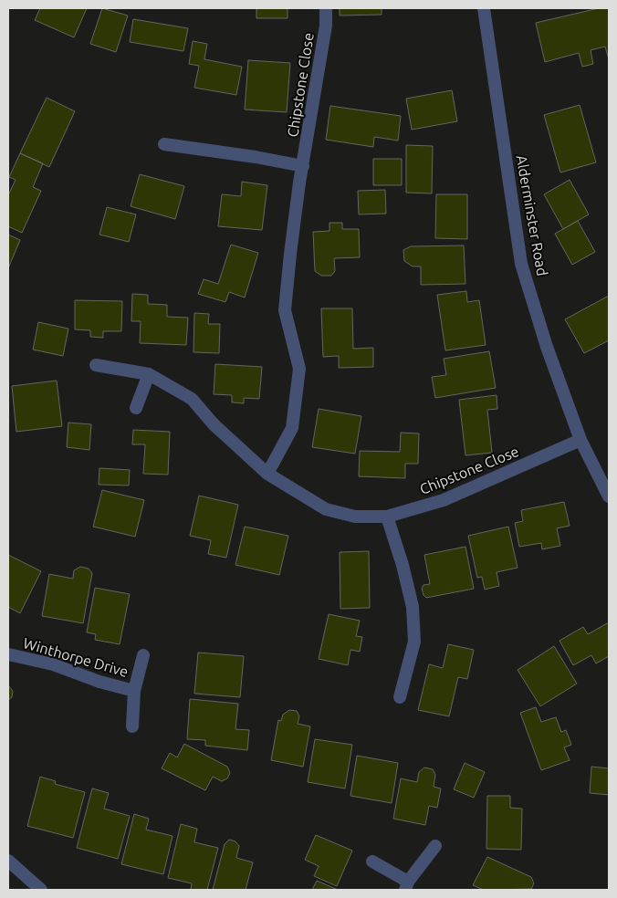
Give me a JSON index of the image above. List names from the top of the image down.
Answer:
{
  "streets": {
    "street": ["Chipstone Close", "Alderminster Road", "Winthorpe Drive"]
  },
  "crossings": [
    ["Chipstone Close", "Alderminster Road"]
  ]
}
